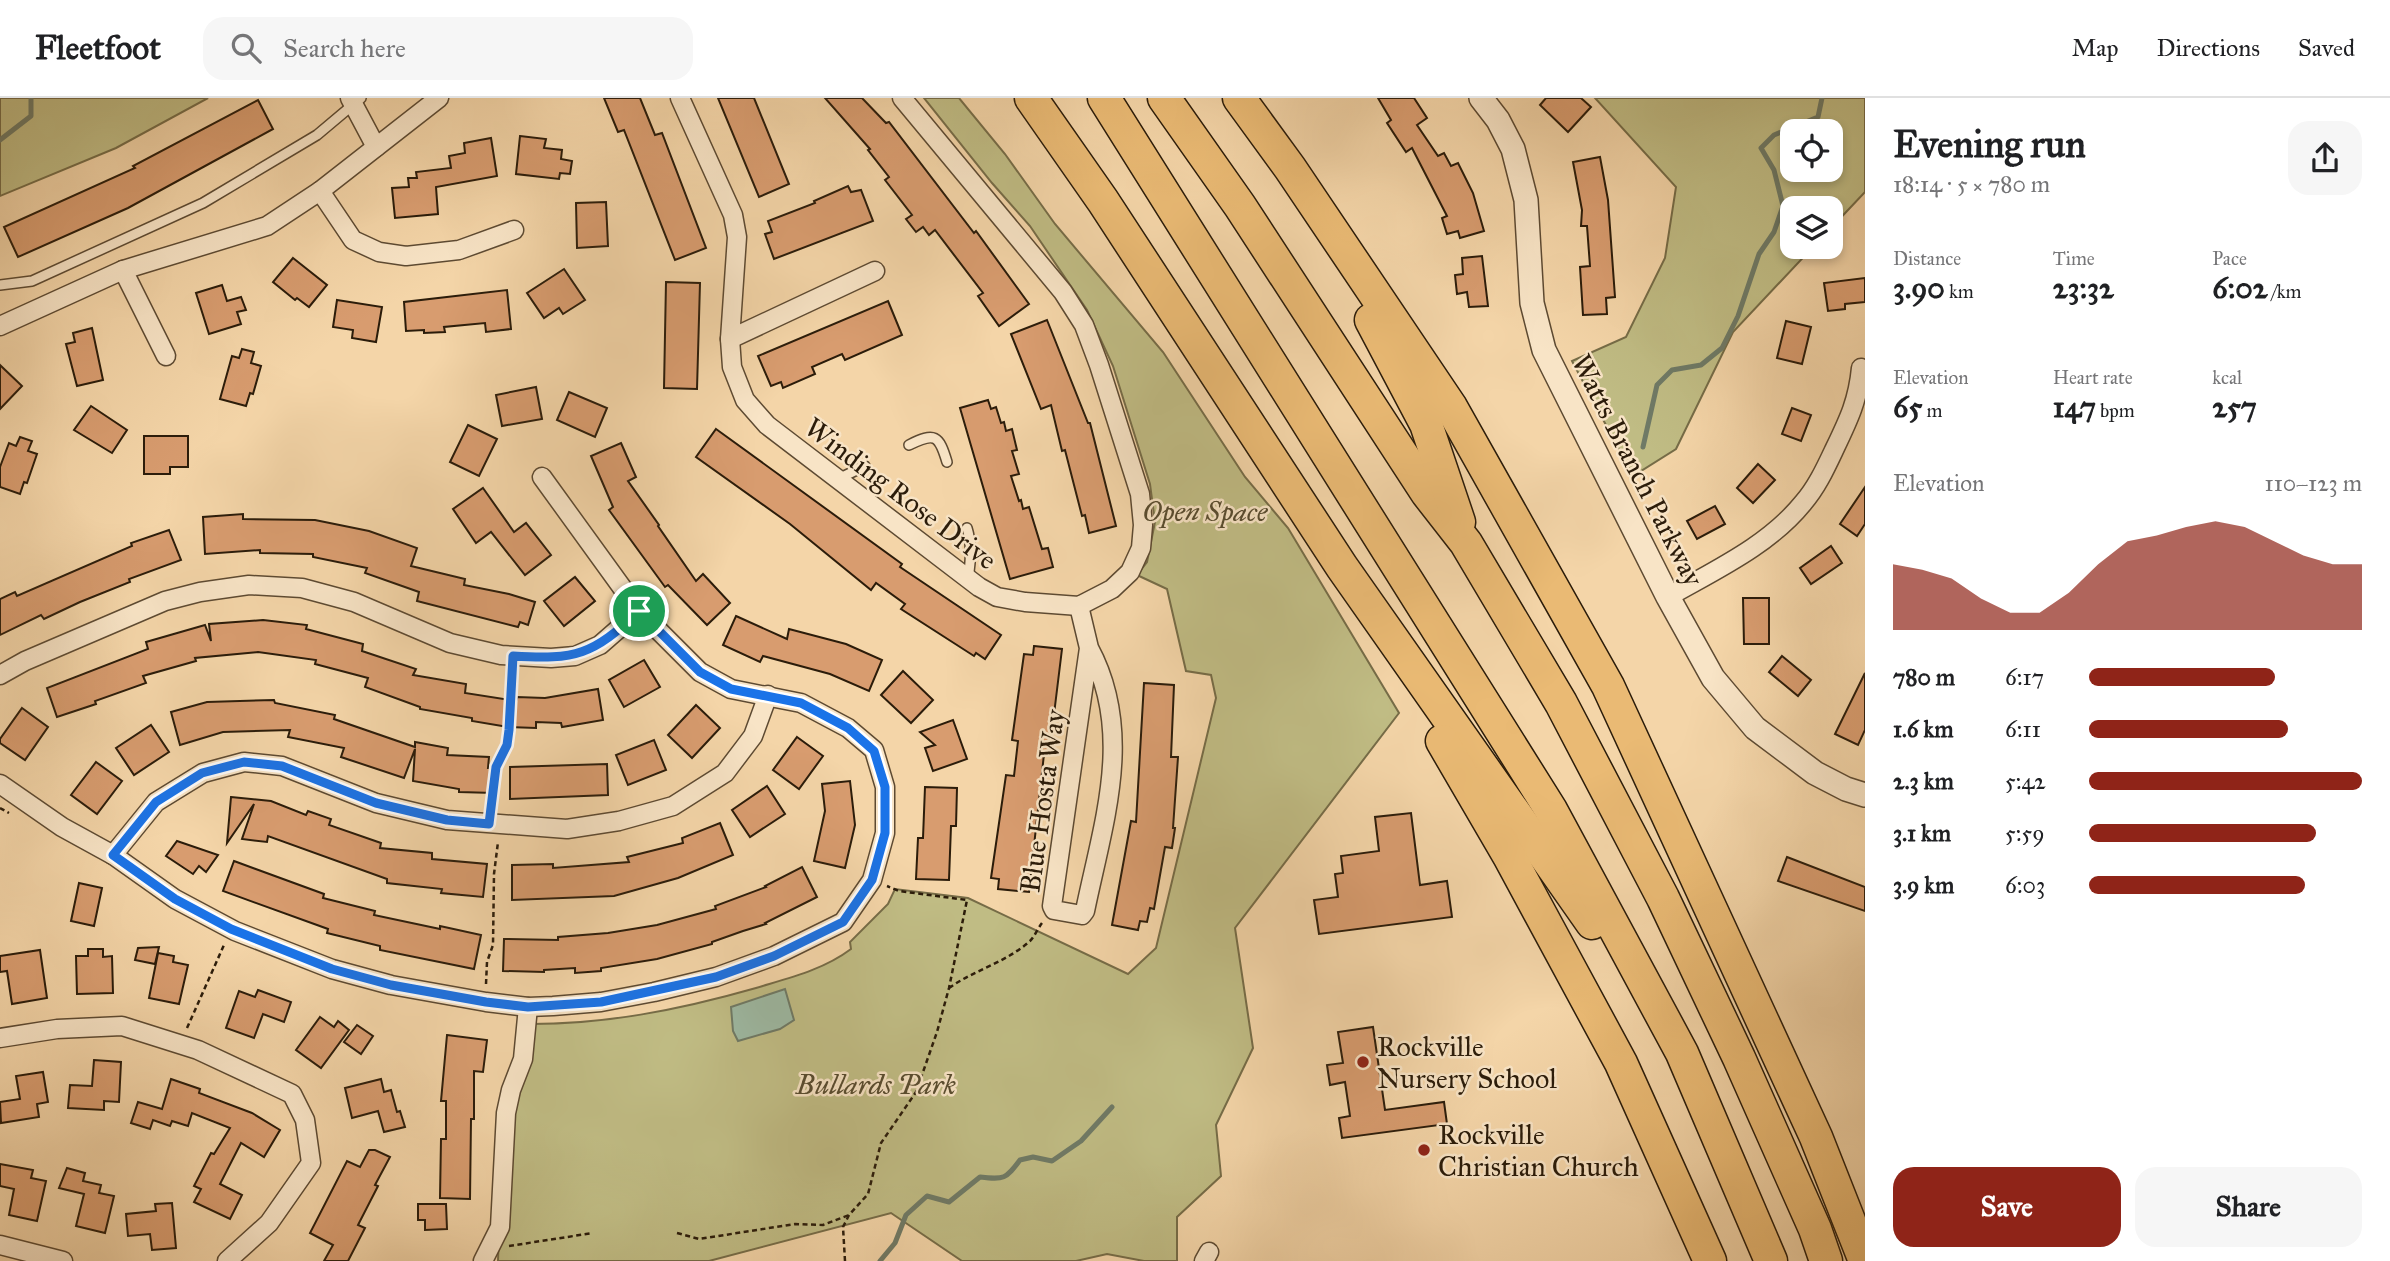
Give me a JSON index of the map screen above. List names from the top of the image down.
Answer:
{
  "streets": {
    "street": ["Watts Branch Parkway", "Winding Rose Drive", "Blue Hosta Way"]
  },
  "crossings": [
    ["Winding Rose Drive", "Blue Hosta Way"]
  ],
  "parks": ["Open Space", "Bullards Park"],
  "places": ["Rockville Nursery School", "Rockville Christian Church"],
  "page": {
    "header": "Fleetfoot",
    "search": "Search here",
    "nav": ["Map", "Directions", "Saved"],
    "heading": ["Evening run", "18:14 · 5 × 780 m"],
    "stats": [
      ["Distance", "3.90 km"],
      ["Time", "23:32"],
      ["Pace", "6:02 /km"],
      ["Elevation", "65 m"],
      ["Heart rate", "147 bpm"],
      ["kcal", "257"]
    ],
    "chart": ["Elevation", "110–123 m"],
    "list": [
      {
        "name": "780 m",
        "note": "6:17"
      },
      {
        "name": "1.6 km",
        "note": "6:11"
      },
      {
        "name": "2.3 km",
        "note": "5:42"
      },
      {
        "name": "3.1 km",
        "note": "5:59"
      },
      {
        "name": "3.9 km",
        "note": "6:03"
      }
    ],
    "buttons": ["Save", "Share"]
  }
}
